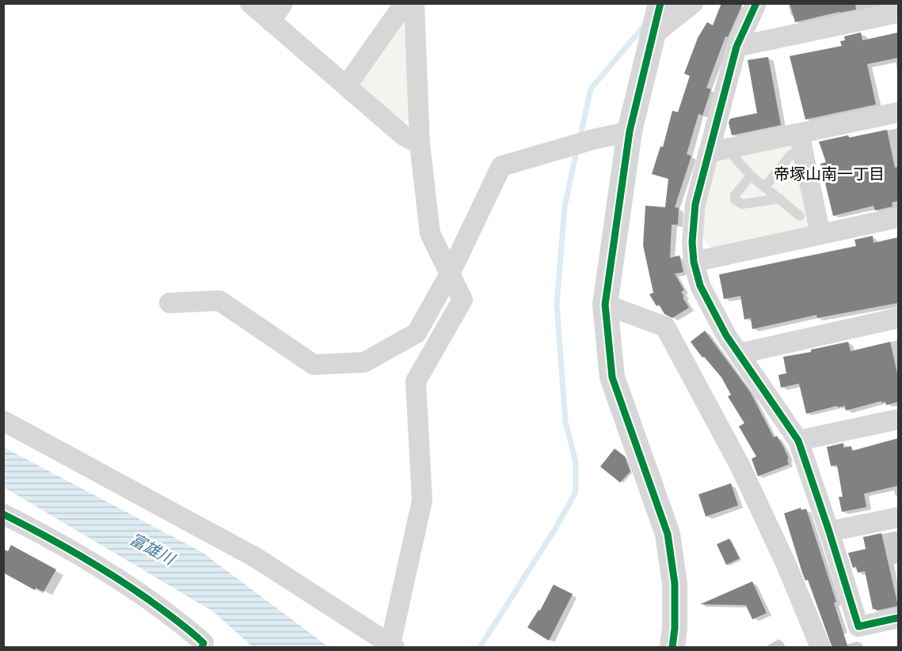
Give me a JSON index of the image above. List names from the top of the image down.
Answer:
{
  "districts": ["帝塚山南一丁目"],
  "water": ["富雄川"]
}
